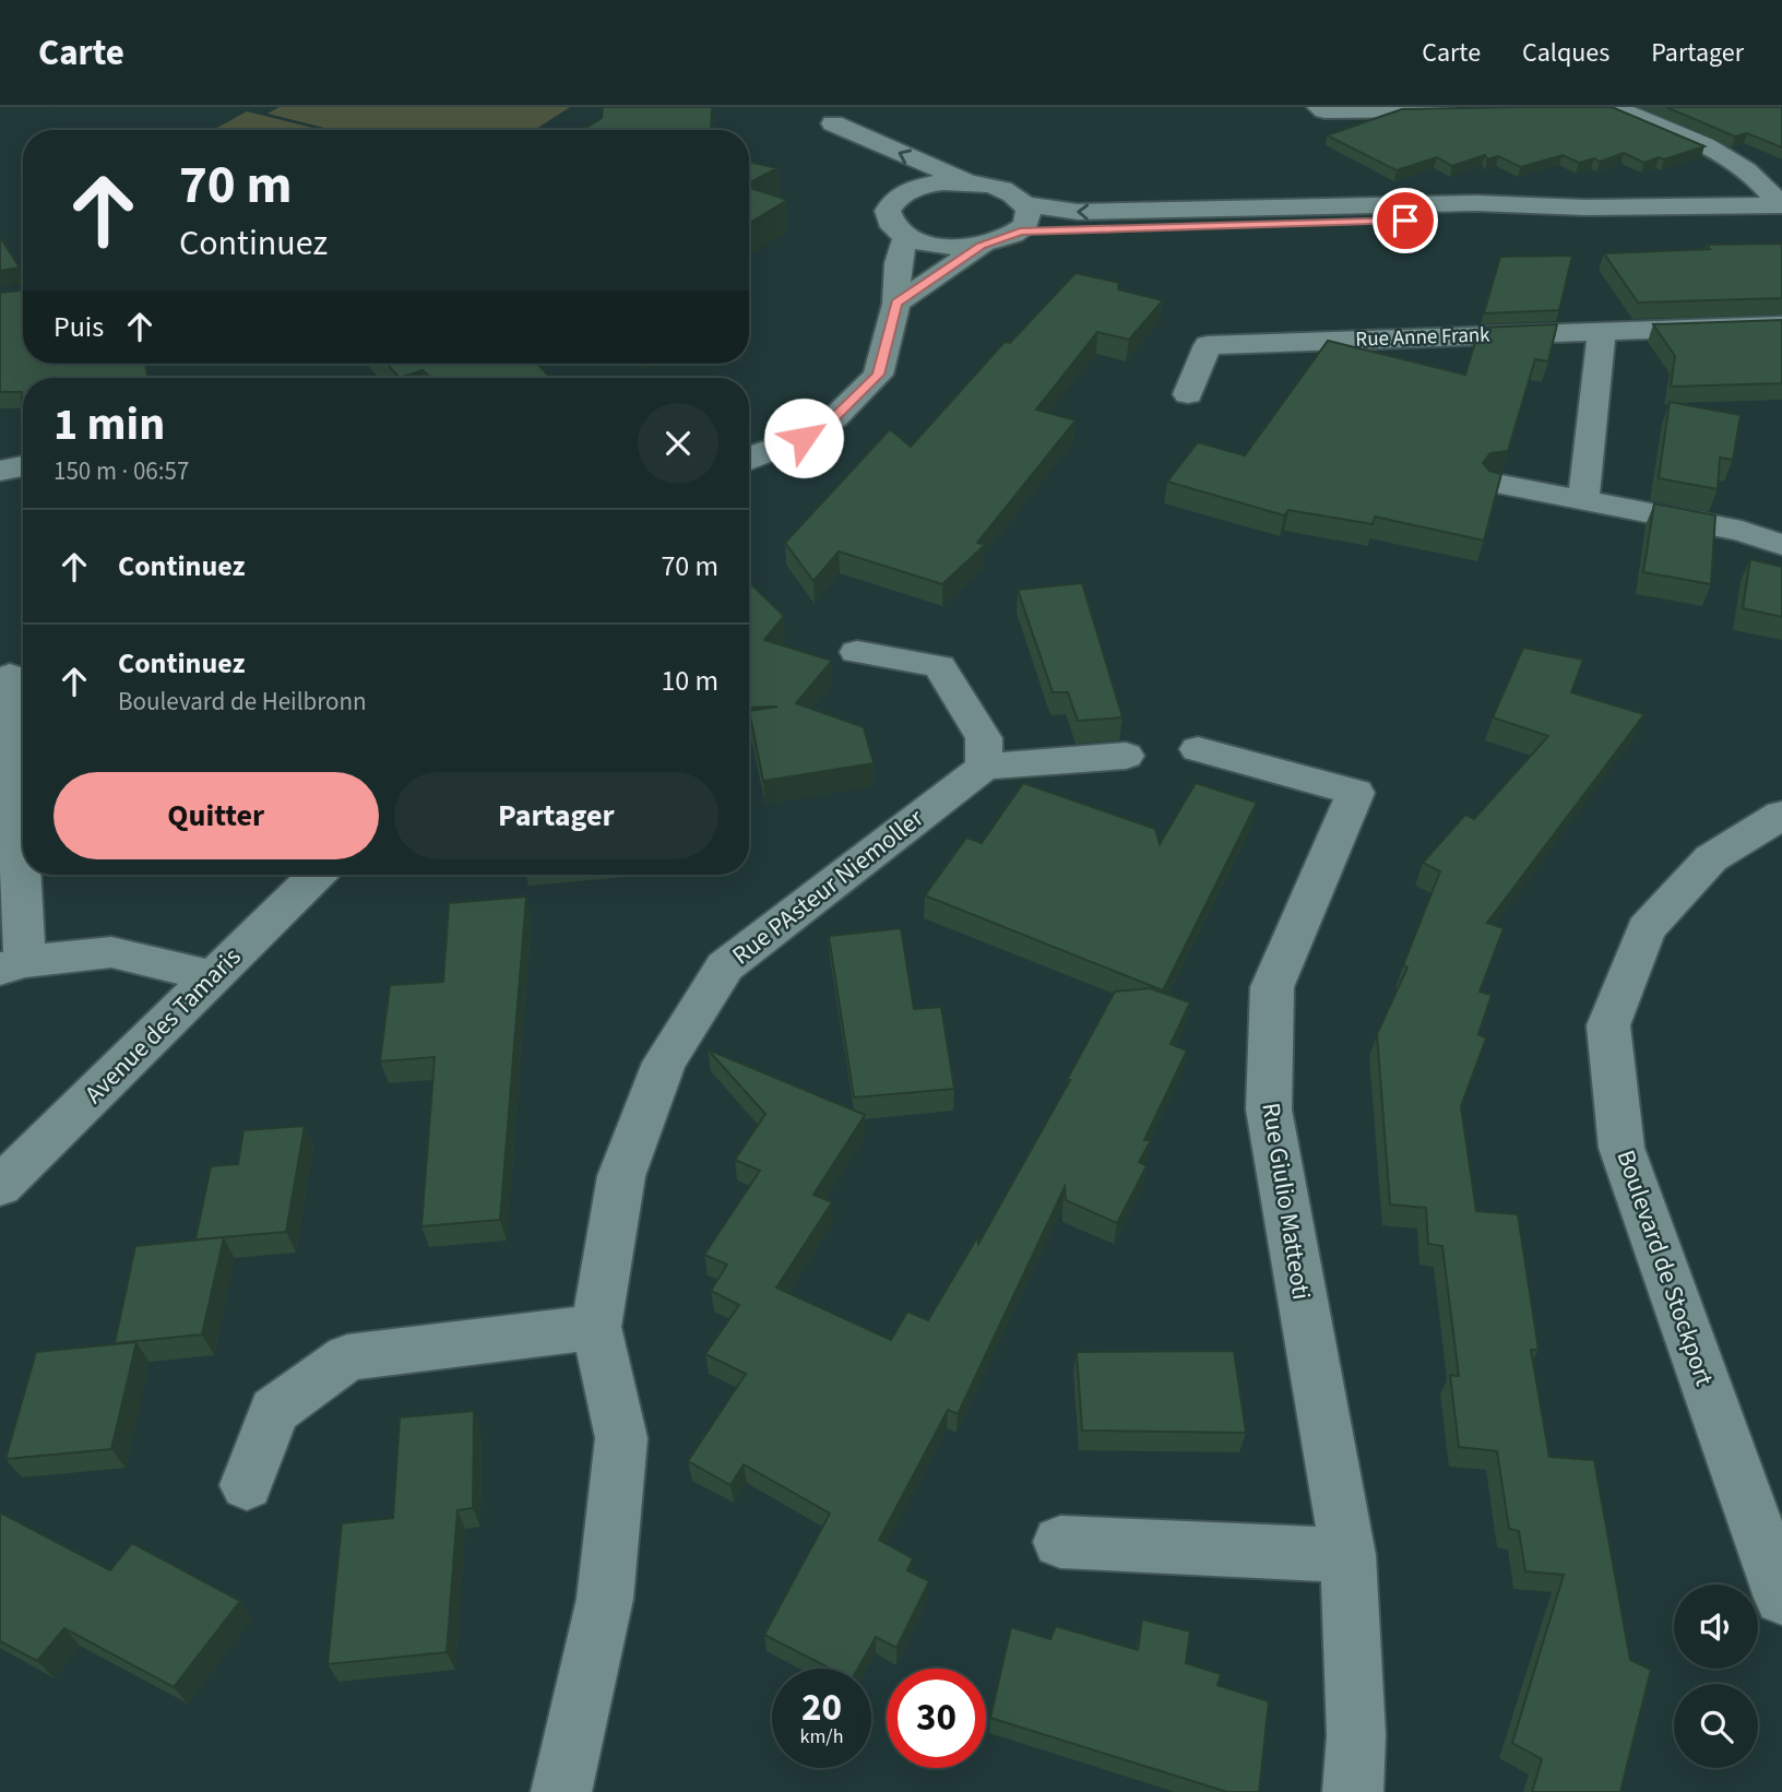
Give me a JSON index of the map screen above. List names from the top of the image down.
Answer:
{
  "streets": {
    "street": [
      "Rue Anne Frank",
      "Rue PAsteur Niemoller",
      "Avenue des Tamaris",
      "Rue Giulio Matteoti",
      "Boulevard de Stockport"
    ]
  },
  "page": {
    "header": "Carte",
    "nav": ["Carte", "Calques", "Partager"],
    "turn": ["70 m", "Continuez"],
    "then": "Puis",
    "heading": ["1 min", "150 m · 06:57"],
    "list": [
      {
        "name": "Continuez",
        "value": "70 m"
      },
      {
        "name": "Continuez",
        "note": "Boulevard de Heilbronn",
        "value": "10 m"
      }
    ],
    "buttons": ["Quitter", "Partager"],
    "speed": "20 km/h",
    "limit": "30"
  }
}
